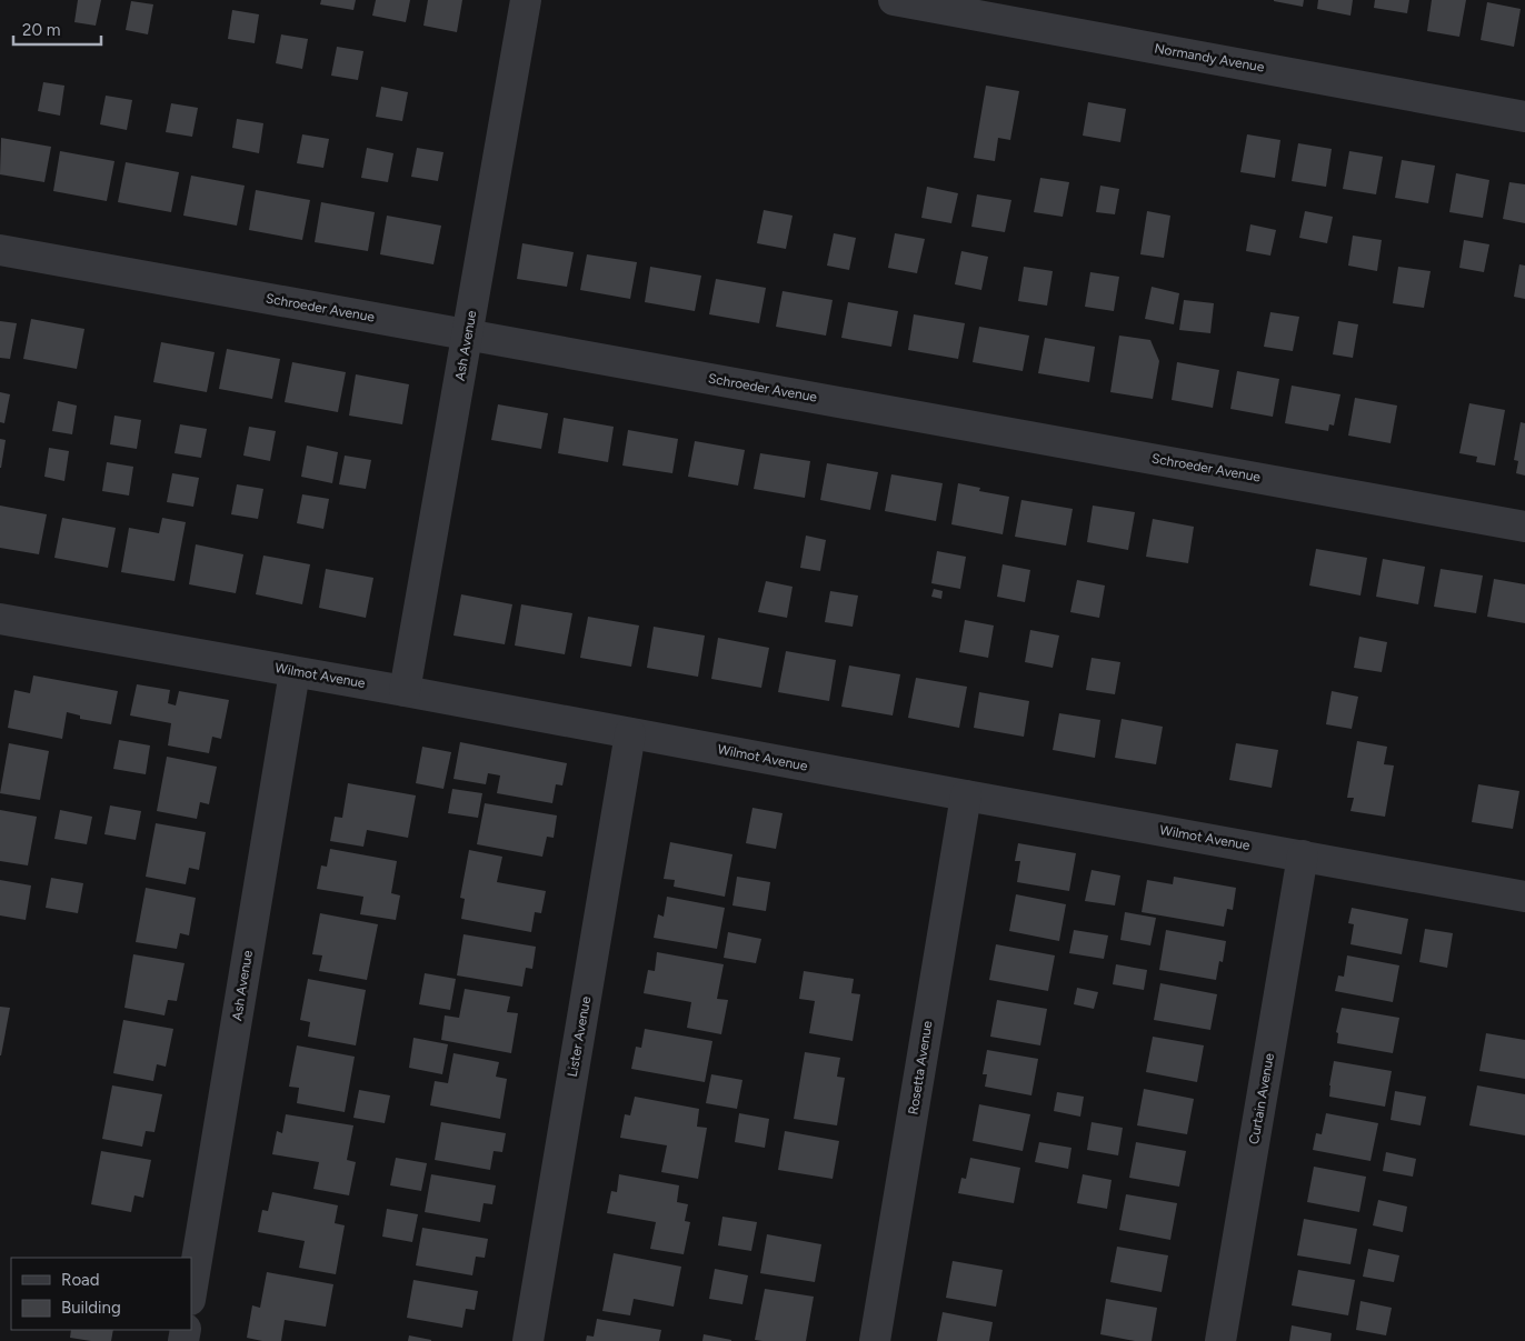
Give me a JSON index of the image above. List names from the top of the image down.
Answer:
{
  "streets": {
    "street": [
      "Normandy Avenue",
      "Schroeder Avenue",
      "Ash Avenue",
      "Wilmot Avenue",
      "Lister Avenue",
      "Rosetta Avenue",
      "Curtain Avenue"
    ]
  },
  "crossings": [
    ["Schroeder Avenue", "Ash Avenue"],
    ["Ash Avenue", "Wilmot Avenue"],
    ["Wilmot Avenue", "Lister Avenue"],
    ["Wilmot Avenue", "Rosetta Avenue"],
    ["Wilmot Avenue", "Curtain Avenue"]
  ],
  "legend": ["Road", "Building"],
  "scale_bar": "20 m"
}
